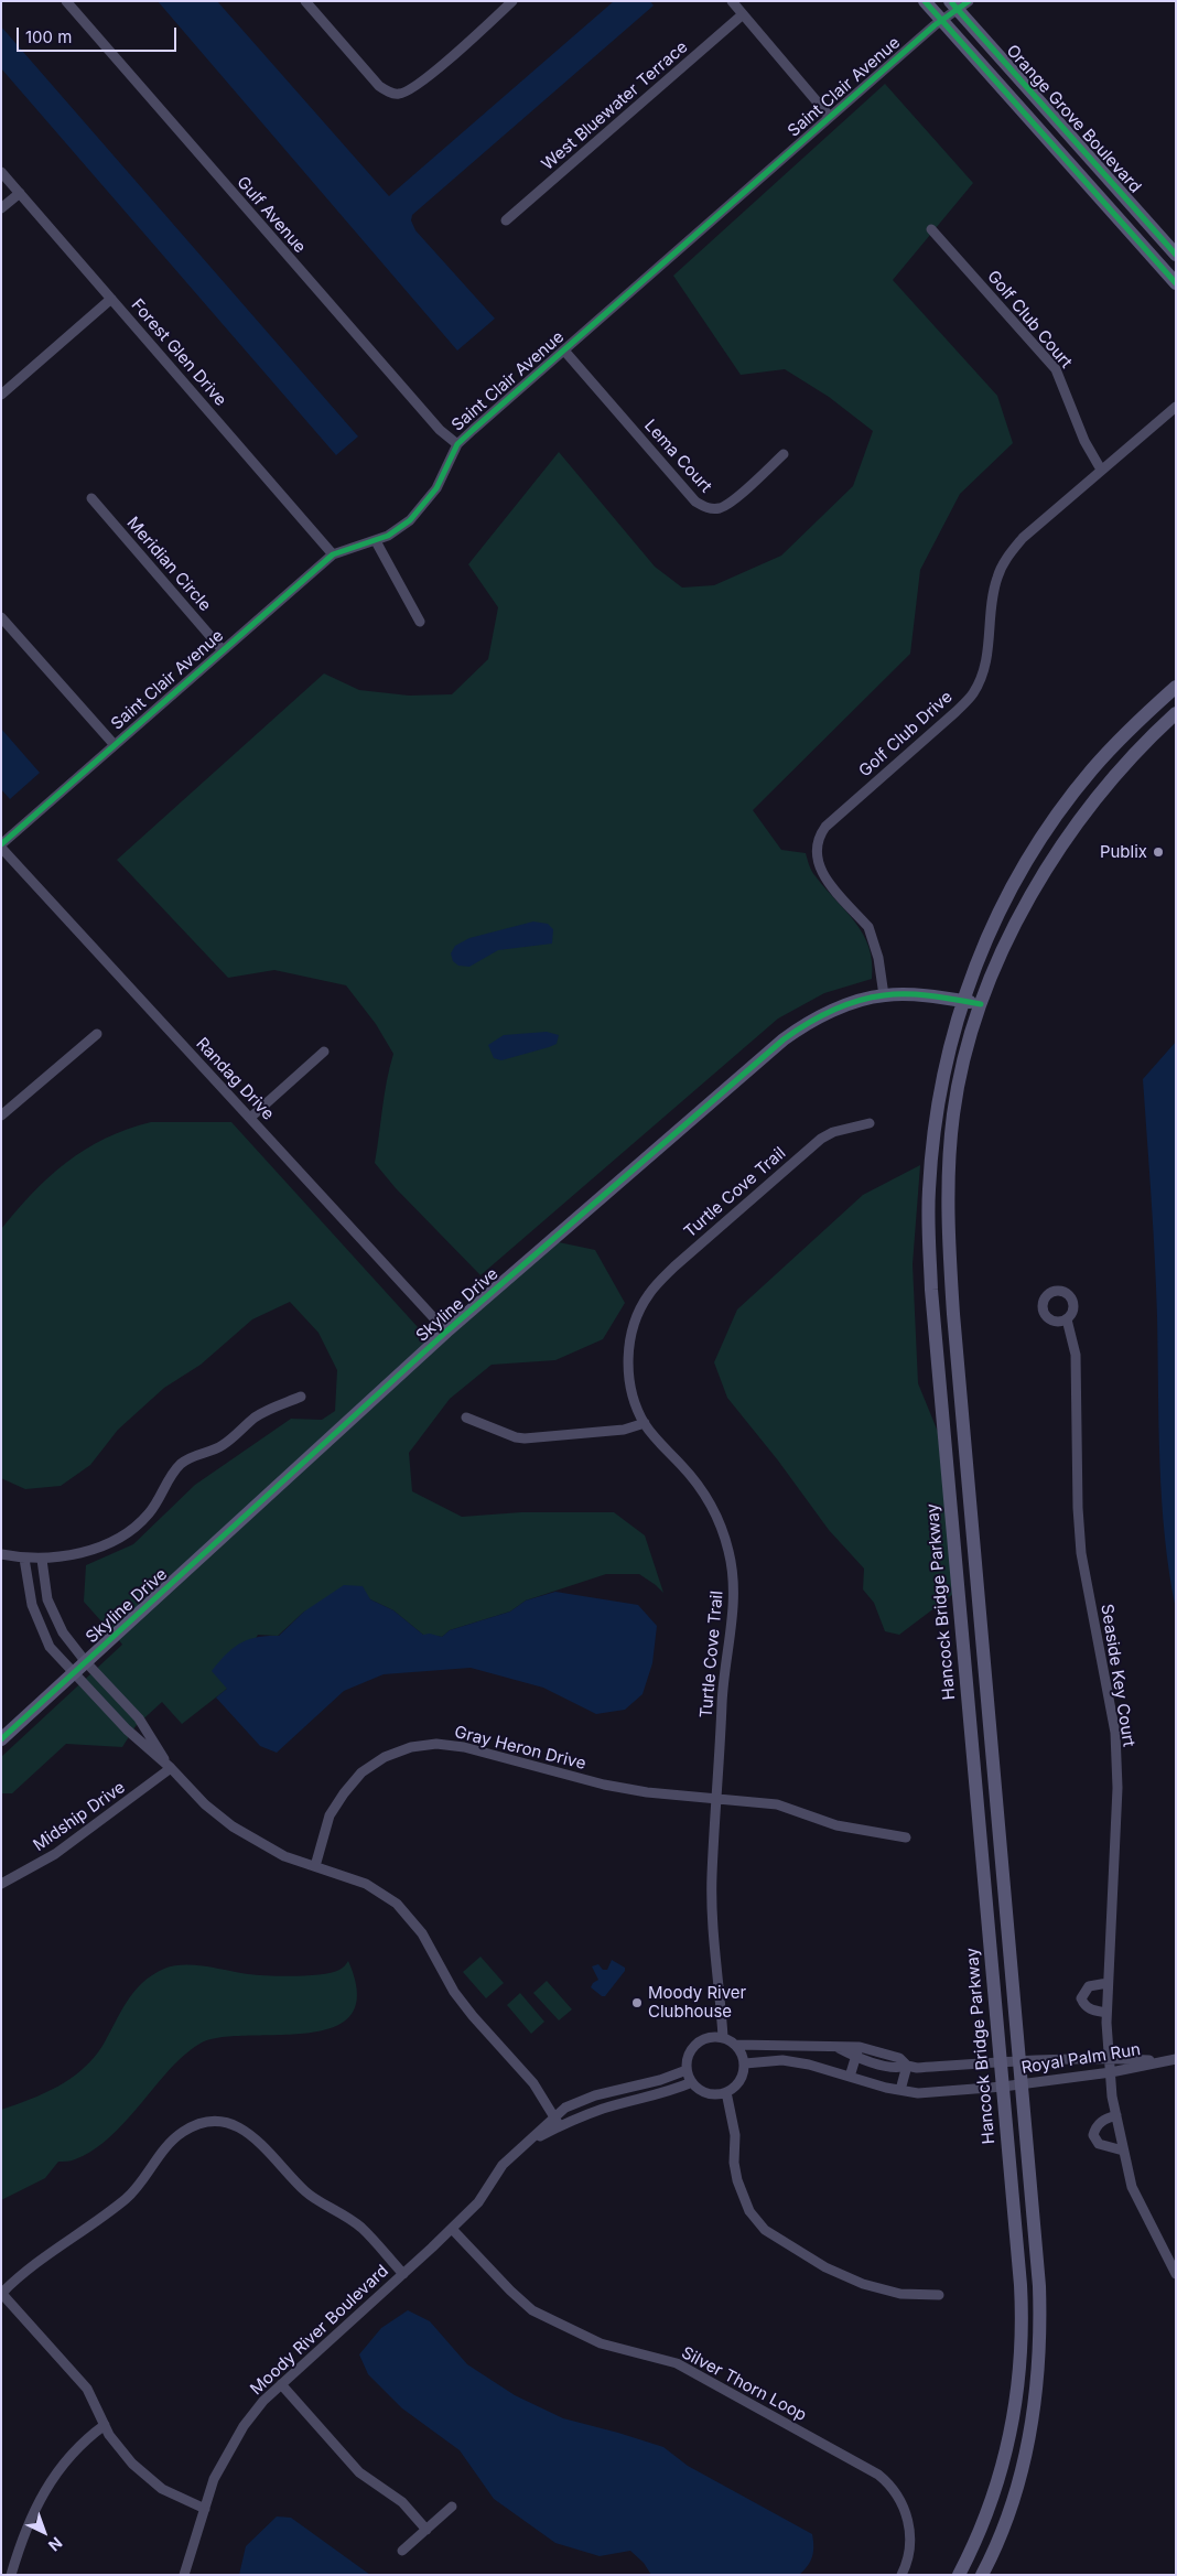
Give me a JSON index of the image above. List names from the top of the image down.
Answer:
{
  "streets": {
    "main road": ["Orange Grove Boulevard", "Skyline Drive", "Hancock Bridge Parkway"],
    "street": [
      "Saint Clair Avenue",
      "West Bluewater Terrace",
      "Gulf Avenue",
      "Golf Club Court",
      "Forest Glen Drive",
      "Lema Court",
      "Meridian Circle",
      "Golf Club Drive",
      "Randag Drive",
      "Turtle Cove Trail",
      "Seaside Key Court",
      "Gray Heron Drive",
      "Midship Drive",
      "Royal Palm Run",
      "Moody River Boulevard",
      "Silver Thorn Loop"
    ]
  },
  "crossings": [
    ["Saint Clair Avenue", "Orange Grove Boulevard"],
    ["Saint Clair Avenue", "Gulf Avenue"],
    ["Saint Clair Avenue", "Forest Glen Drive"],
    ["Saint Clair Avenue", "Lema Court"],
    ["Saint Clair Avenue", "Meridian Circle"],
    ["Saint Clair Avenue", "Randag Drive"],
    ["Golf Club Court", "Golf Club Drive"],
    ["Golf Club Drive", "Skyline Drive"],
    ["Randag Drive", "Skyline Drive"],
    ["Turtle Cove Trail", "Gray Heron Drive"],
    ["Turtle Cove Trail", "Moody River Boulevard"],
    ["Skyline Drive", "Hancock Bridge Parkway"],
    ["Hancock Bridge Parkway", "Royal Palm Run"],
    ["Seaside Key Court", "Royal Palm Run"],
    ["Moody River Boulevard", "Silver Thorn Loop"]
  ],
  "places": ["Publix", "Moody River Clubhouse"],
  "scale_bar": "100 m",
  "north": "bottom right"
}
